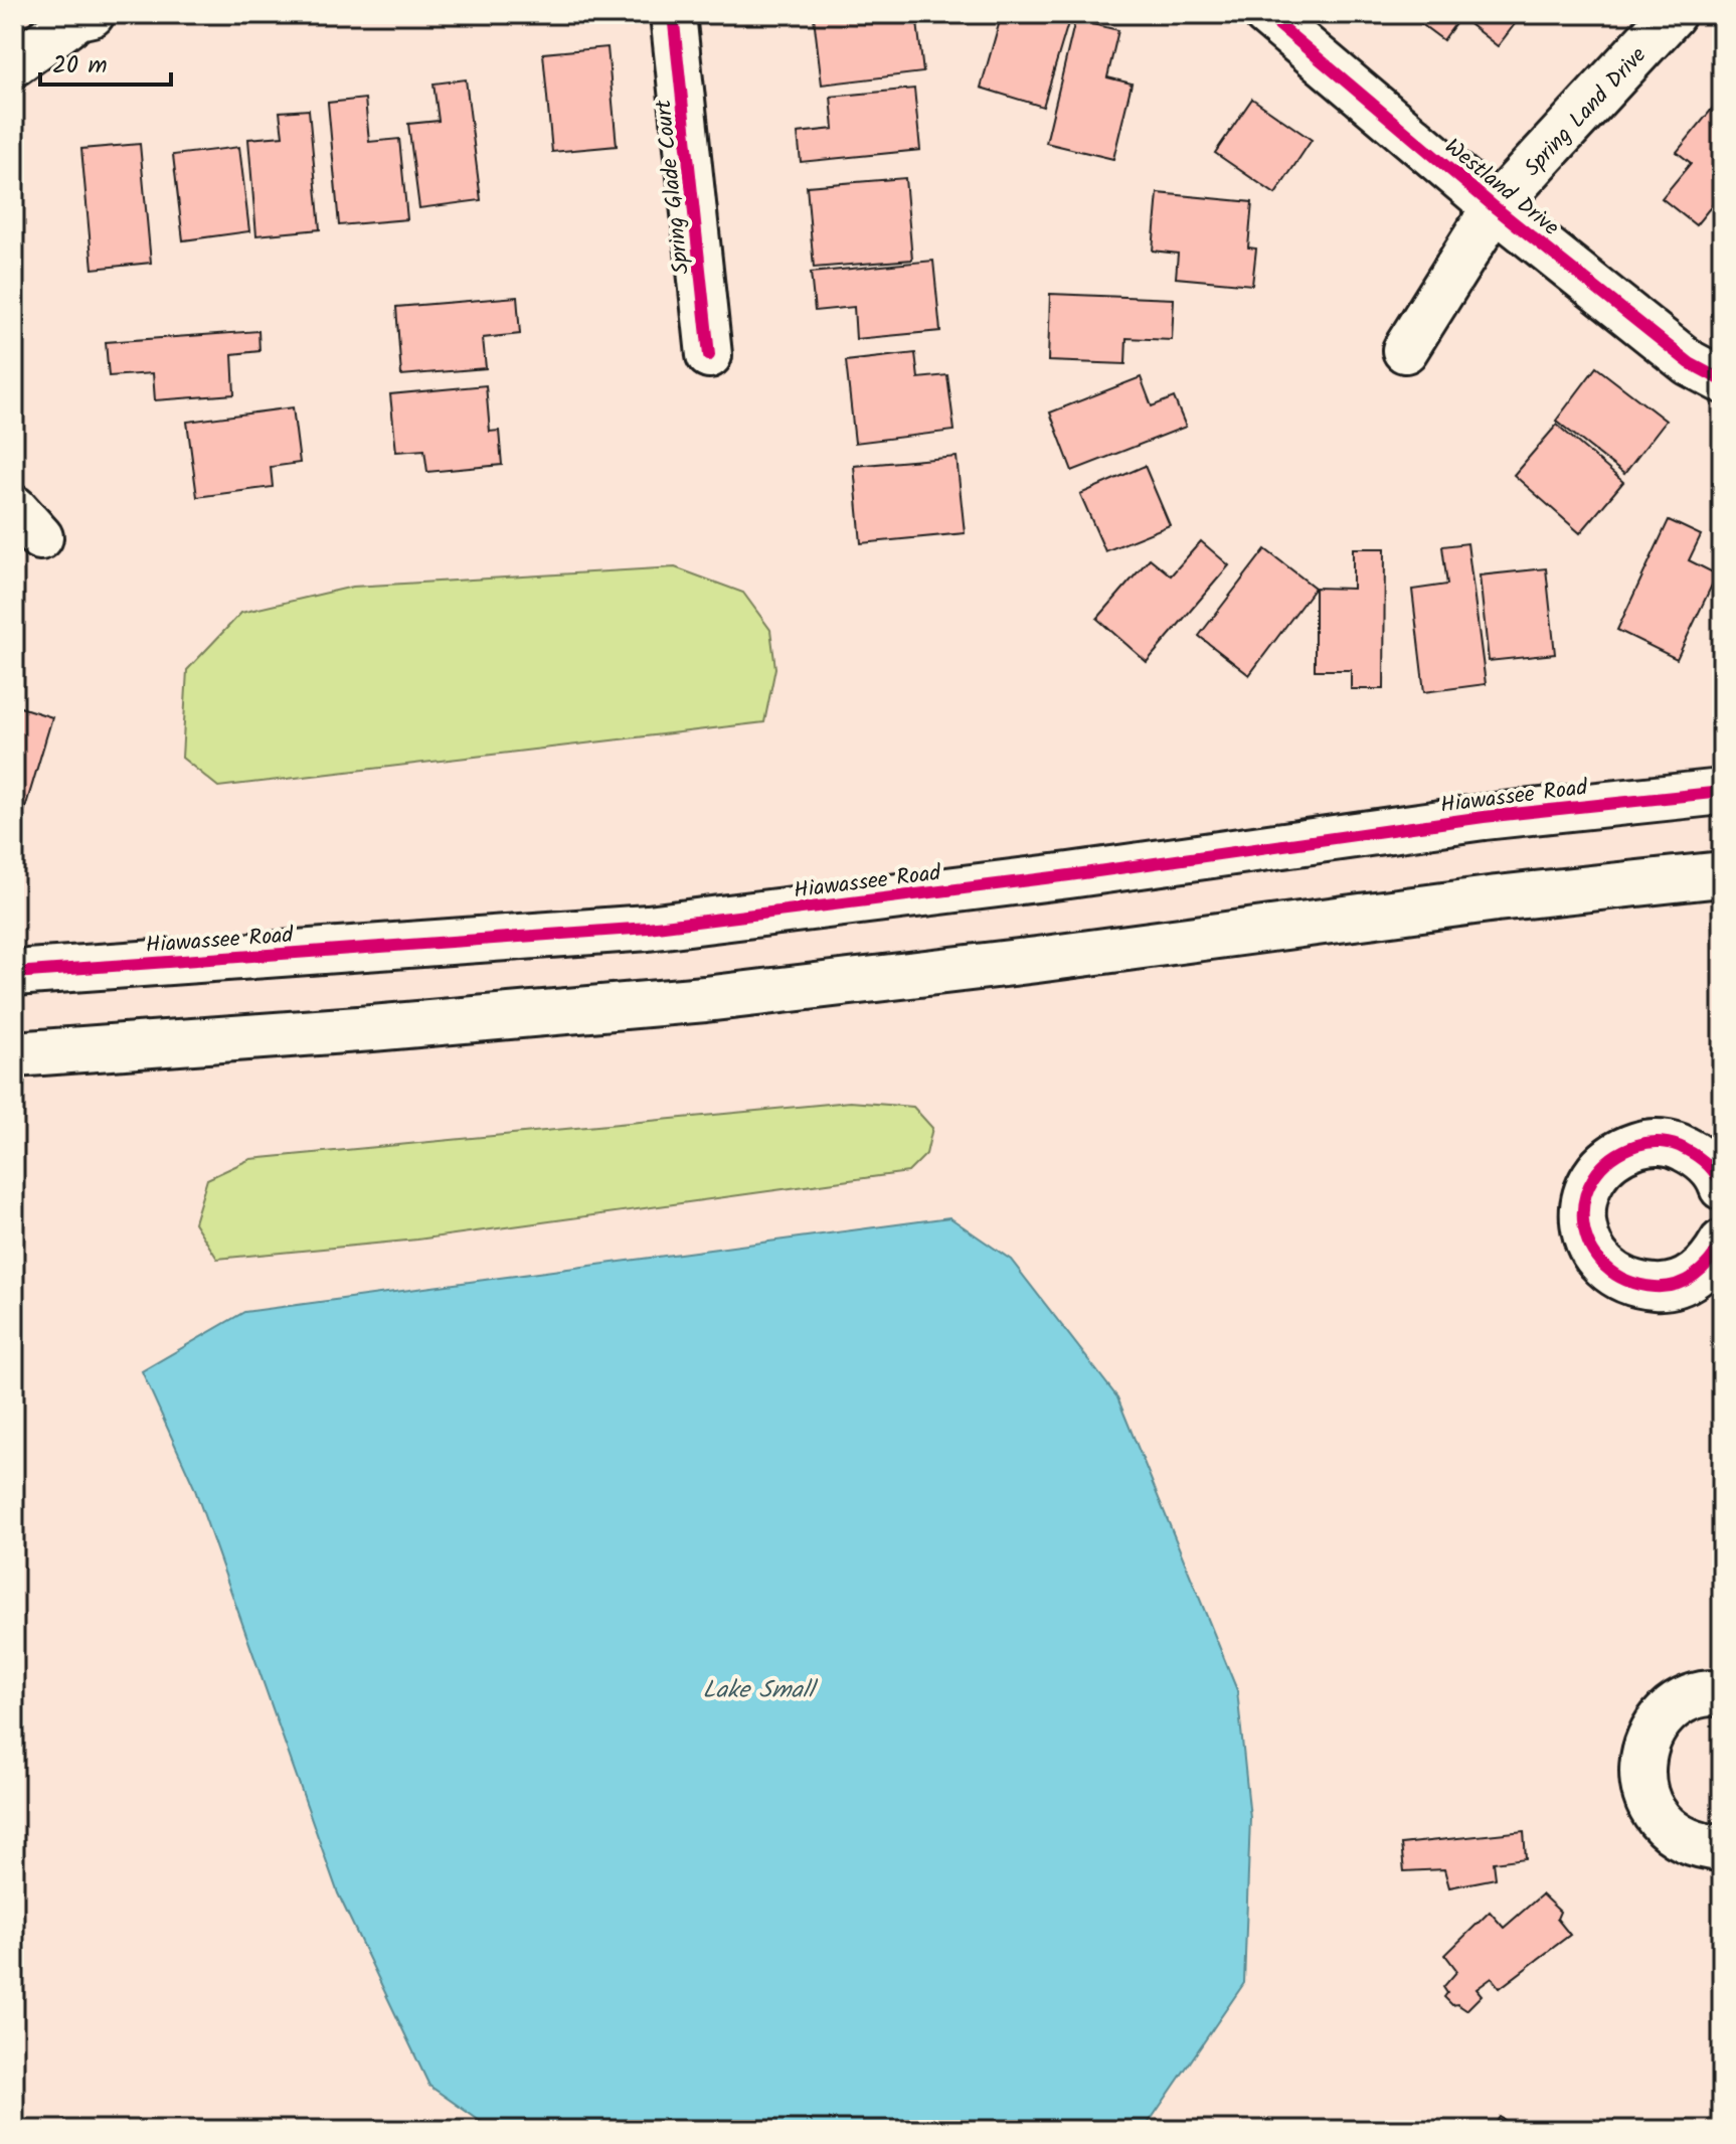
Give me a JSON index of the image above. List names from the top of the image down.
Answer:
{
  "streets": {
    "street": [
      "Spring Land Drive",
      "Westland Drive",
      "Spring Glade Court",
      "Hiawassee Road"
    ]
  },
  "crossings": [
    ["Spring Land Drive", "Westland Drive"]
  ],
  "water": ["Lake Small"],
  "scale_bar": "20 m"
}
